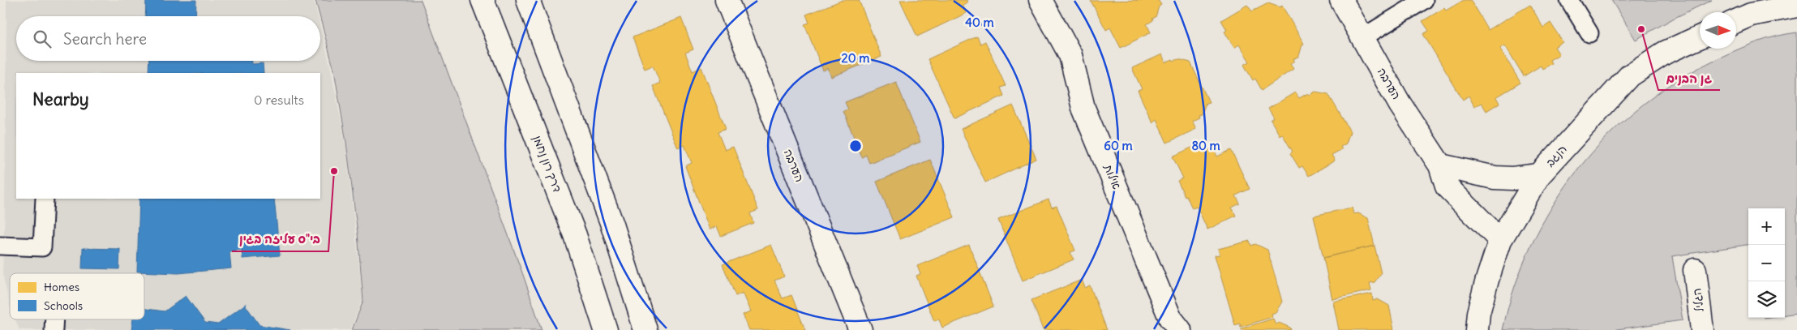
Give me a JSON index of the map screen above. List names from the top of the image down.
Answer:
{
  "streets": {
    "street": [
      "הערבה",
      "הנגב",
      "דרך רון נחמן",
      "אילות",
      "הגליל"
    ]
  },
  "crossings": [
    ["הערבה", "הנגב"]
  ],
  "places": ["גן הבנים", "בי\"ס עליזה בגין"],
  "legend": ["Homes", "Schools"],
  "north": "right",
  "page": {
    "search": "Search here",
    "heading": ["Nearby", "0 results"],
    "map_buttons": ["+", "−"]
  },
  "rings": [
    "40 m",
    "20 m",
    "60 m",
    "80 m"
  ]
}
